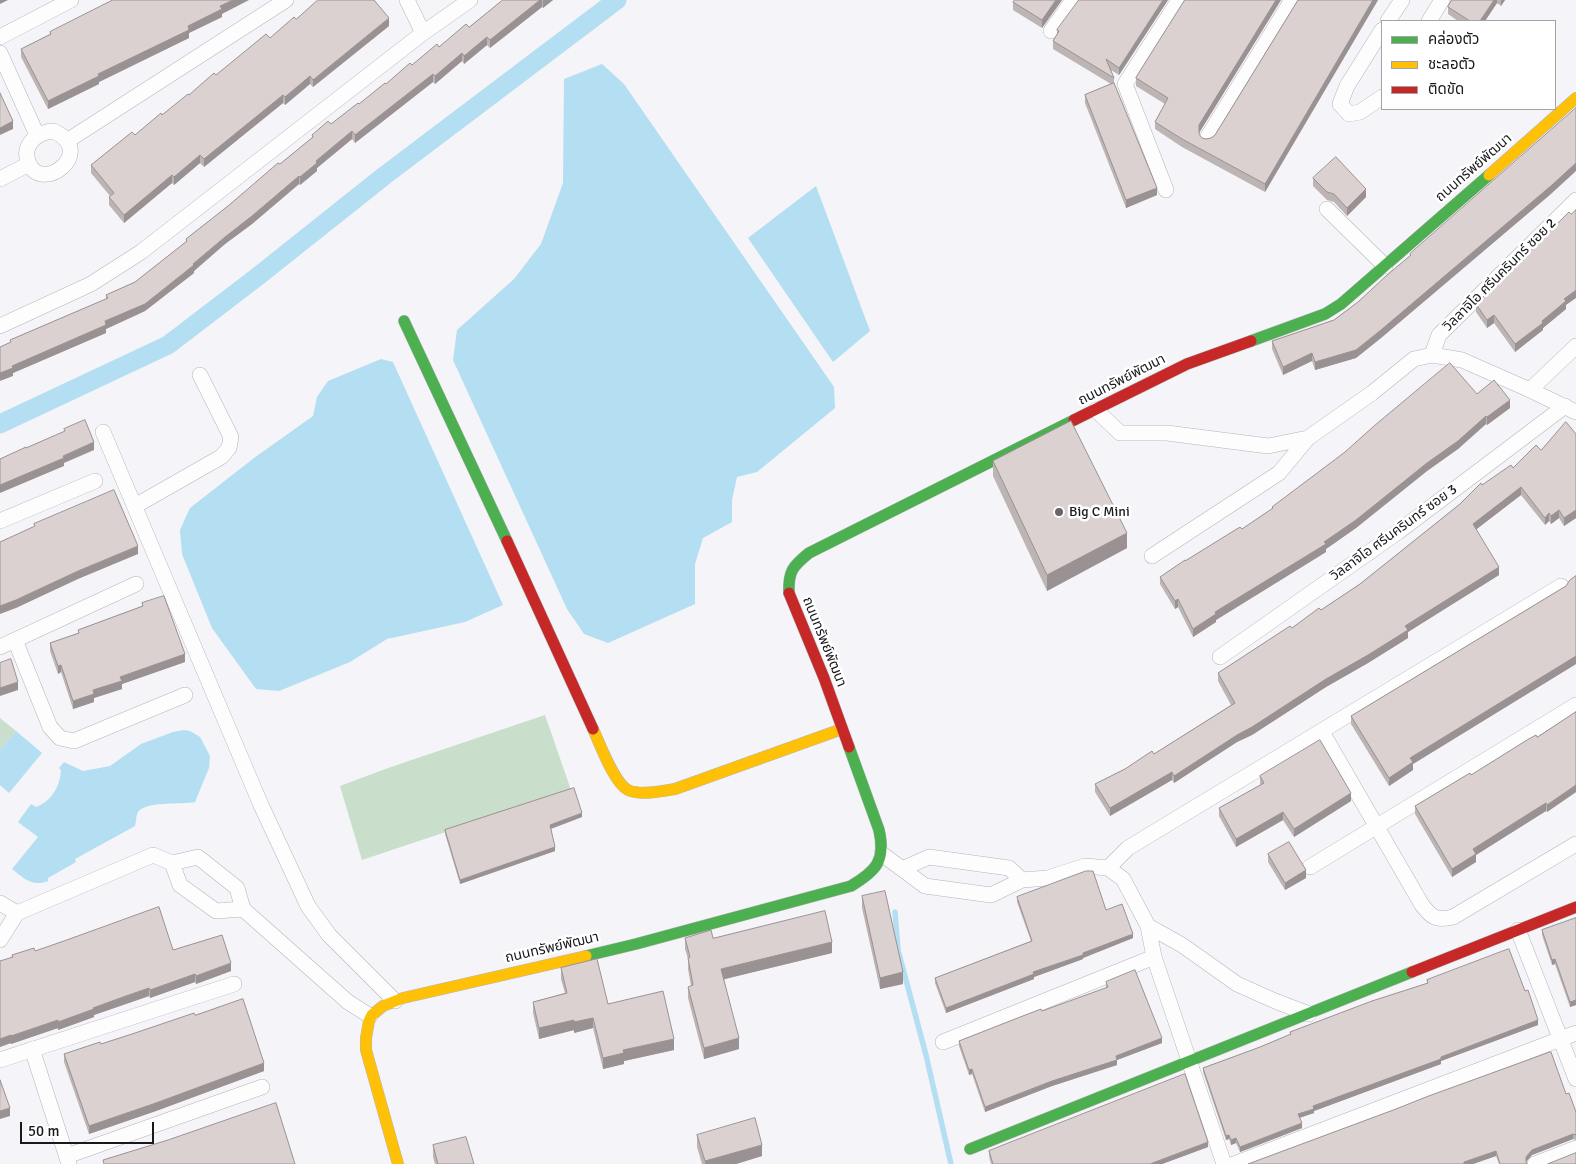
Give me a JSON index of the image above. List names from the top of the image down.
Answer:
{
  "streets": {
    "street": ["ถนนทรัพย์พัฒนา", "วิลลาจิโอ ศรีนครินทร์ ซอย 2", "วิลลาจิโอ ศรีนครินทร์ ซอย 3"]
  },
  "places": ["Big C Mini"],
  "legend": ["คล่องตัว", "ชะลอตัว", "ติดขัด"],
  "scale_bar": "50 m"
}
